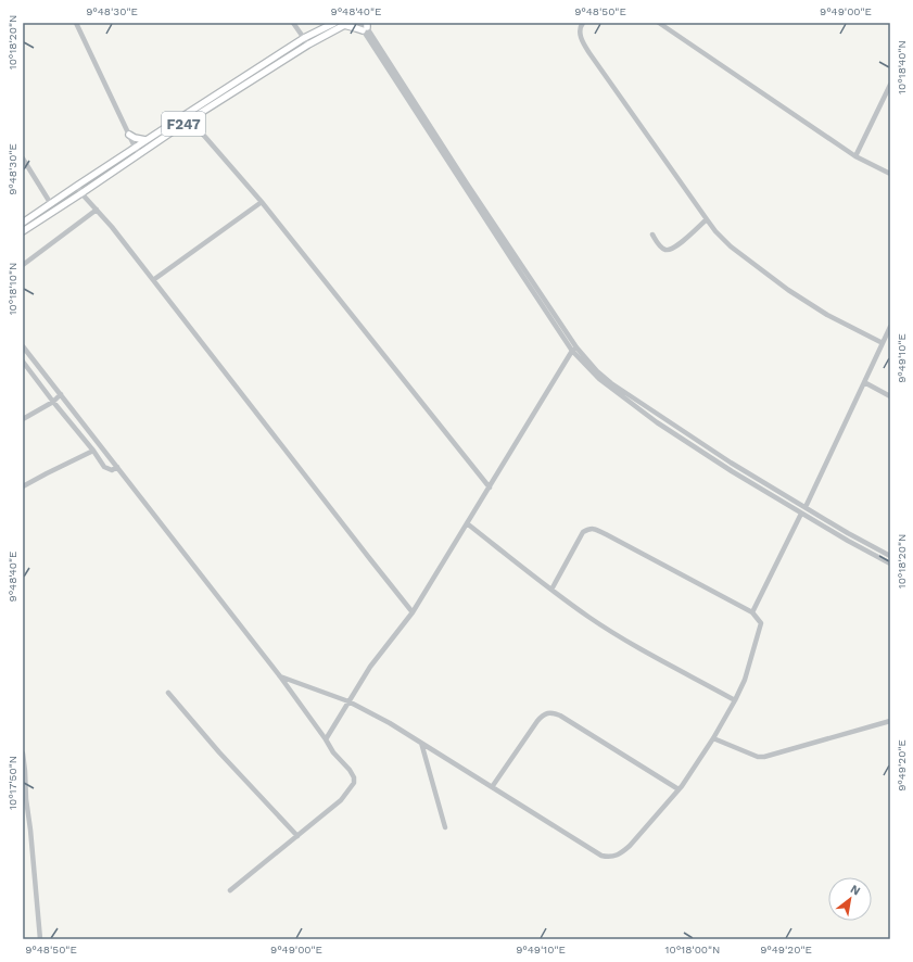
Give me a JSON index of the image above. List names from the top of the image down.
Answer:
{
  "streets": {
    "main road": ["F247"]
  },
  "north": "top right",
  "coordinates": [
    "9°48'30\"E",
    "9°48'40\"E",
    "9°48'50\"E",
    "9°49'00\"E",
    "10°18'20\"N",
    "10°18'40\"N",
    "10°18'10\"N",
    "9°49'10\"E",
    "9°49'20\"E",
    "10°17'50\"N",
    "10°18'00\"N"
  ]
}
